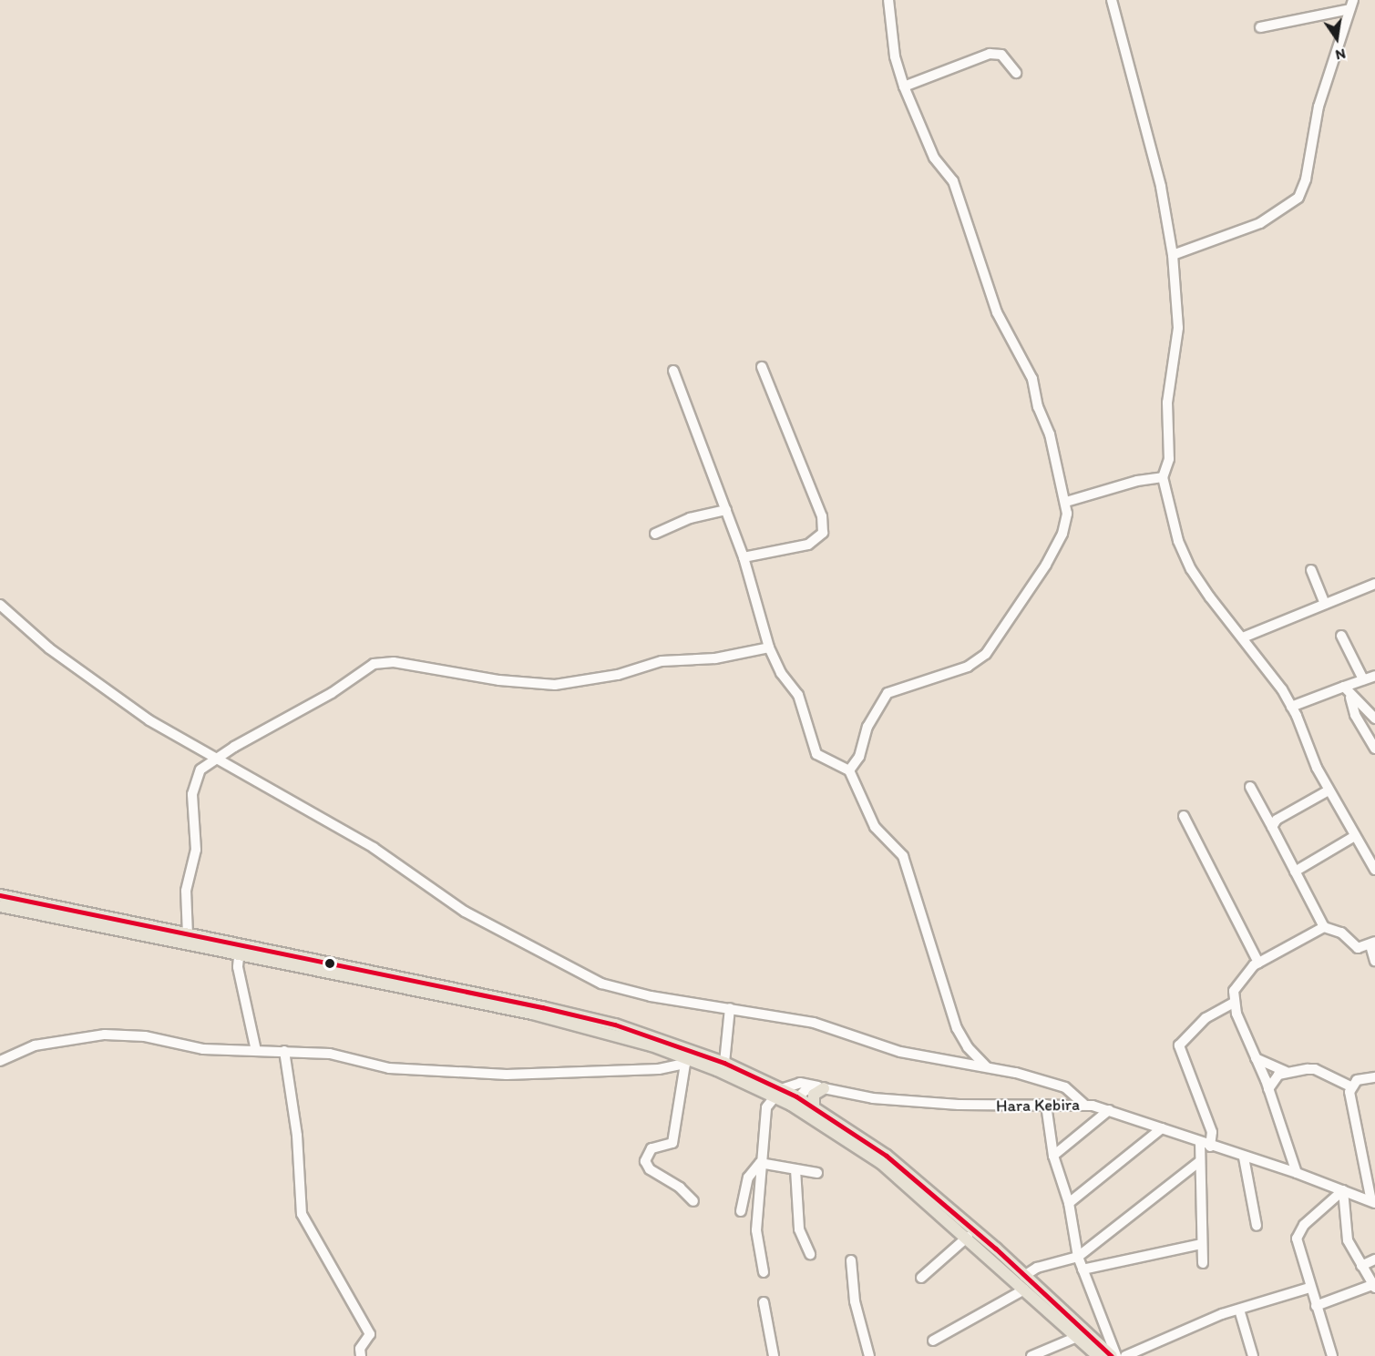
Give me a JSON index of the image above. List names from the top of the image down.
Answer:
{
  "streets": {
    "street": ["Hara Kebira"]
  },
  "north": "bottom"
}
